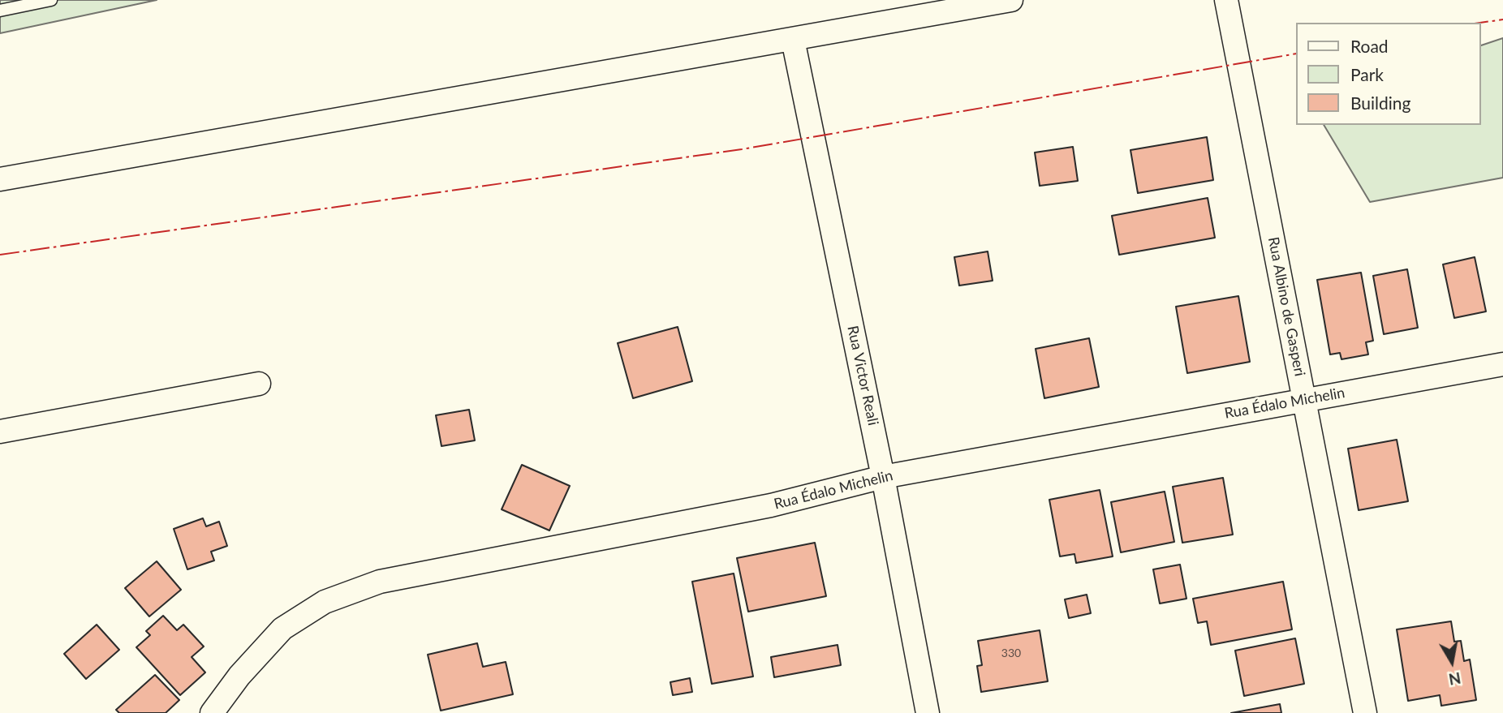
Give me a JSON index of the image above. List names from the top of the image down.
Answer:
{
  "streets": {
    "street": ["Rua Albino de Gasperi", "Rua Victor Reali", "Rua Édalo Michelin"]
  },
  "crossings": [
    ["Rua Albino de Gasperi", "Rua Édalo Michelin"],
    ["Rua Victor Reali", "Rua Édalo Michelin"]
  ],
  "house_numbers": ["330"],
  "legend": ["Road", "Park", "Building"],
  "north": "bottom"
}
